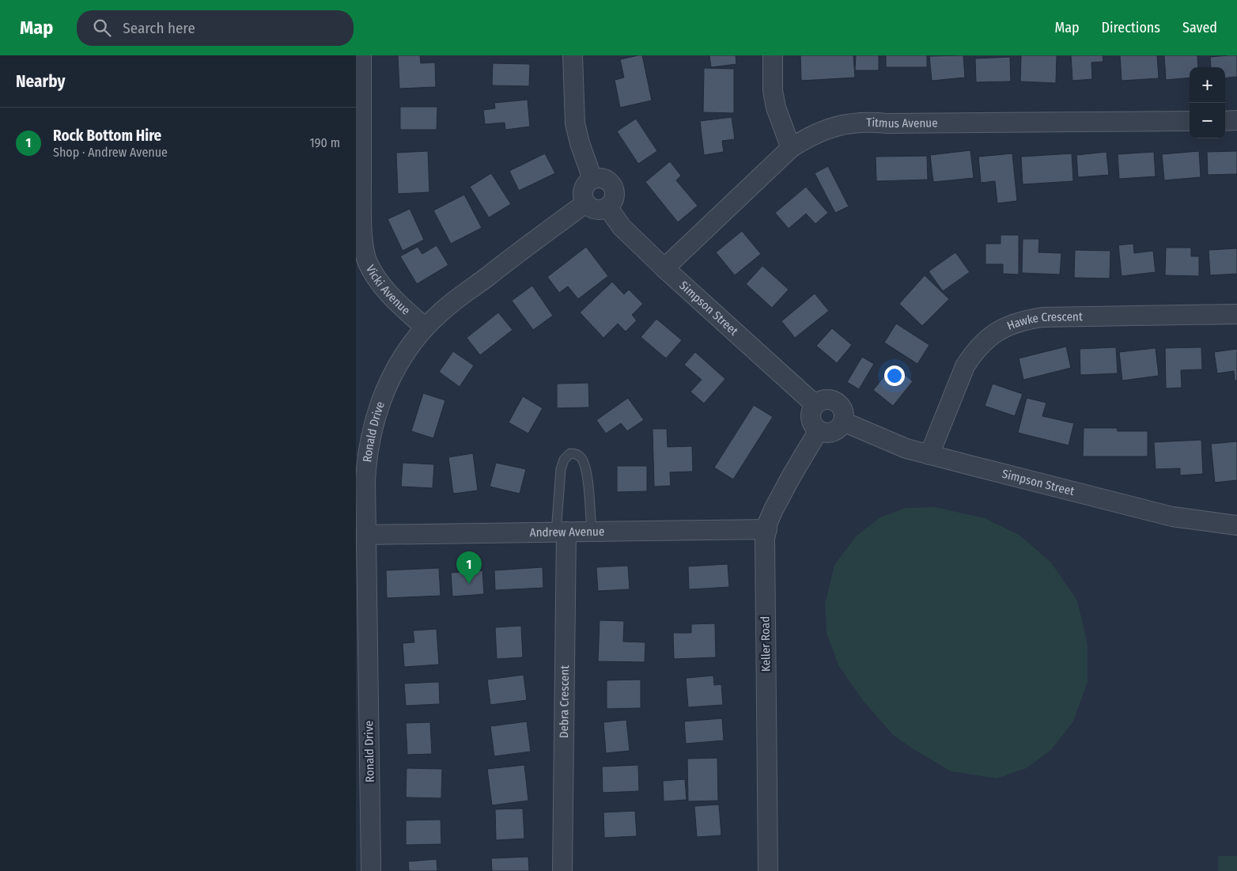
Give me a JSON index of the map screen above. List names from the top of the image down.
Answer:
{
  "streets": {
    "street": [
      "Titmus Avenue",
      "Vicki Avenue",
      "Simpson Street",
      "Hawke Crescent",
      "Ronald Drive",
      "Andrew Avenue",
      "Keller Road",
      "Debra Crescent"
    ]
  },
  "crossings": [
    ["Titmus Avenue", "Simpson Street"],
    ["Vicki Avenue", "Ronald Drive"],
    ["Simpson Street", "Hawke Crescent"],
    ["Simpson Street", "Ronald Drive"],
    ["Simpson Street", "Keller Road"],
    ["Ronald Drive", "Andrew Avenue"],
    ["Andrew Avenue", "Keller Road"],
    ["Andrew Avenue", "Debra Crescent"]
  ],
  "page": {
    "header": "Map",
    "search": "Search here",
    "nav": ["Map", "Directions", "Saved"],
    "heading": "Nearby",
    "map_buttons": ["+", "−"],
    "list": [
      {
        "mark": "1",
        "name": "Rock Bottom Hire",
        "note": "Shop · Andrew Avenue",
        "value": "190 m"
      }
    ],
    "pins": "1"
  }
}
